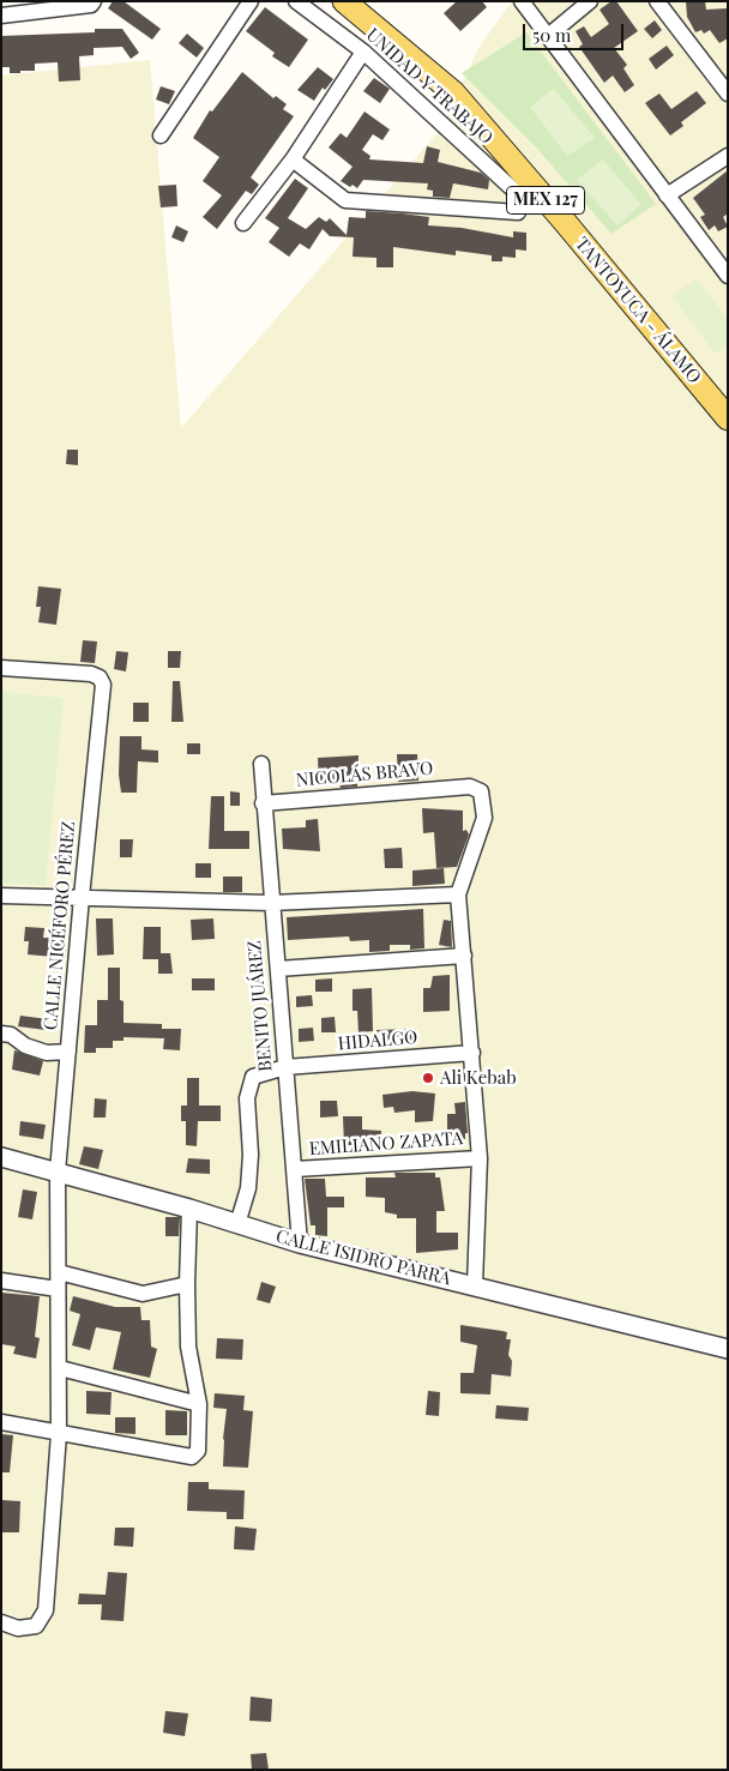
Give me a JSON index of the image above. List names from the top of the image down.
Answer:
{
  "streets": {
    "main road": ["MEX 127", "TANTOYUCA - ÁLAMO"],
    "street": [
      "UNIDAD Y TRABAJO",
      "NICOLÁS BRAVO",
      "CALLE NICÉFORO PÉREZ",
      "BENITO JUÁREZ",
      "HIDALGO",
      "EMILIANO ZAPATA",
      "CALLE ISIDRO PARRA"
    ]
  },
  "crossings": [
    ["NICOLÁS BRAVO", "BENITO JUÁREZ"],
    ["CALLE NICÉFORO PÉREZ", "CALLE ISIDRO PARRA"],
    ["BENITO JUÁREZ", "HIDALGO"],
    ["BENITO JUÁREZ", "EMILIANO ZAPATA"],
    ["BENITO JUÁREZ", "CALLE ISIDRO PARRA"],
    ["HIDALGO", "CALLE ISIDRO PARRA"]
  ],
  "places": ["Ali Kebab"],
  "scale_bar": "50 m"
}
